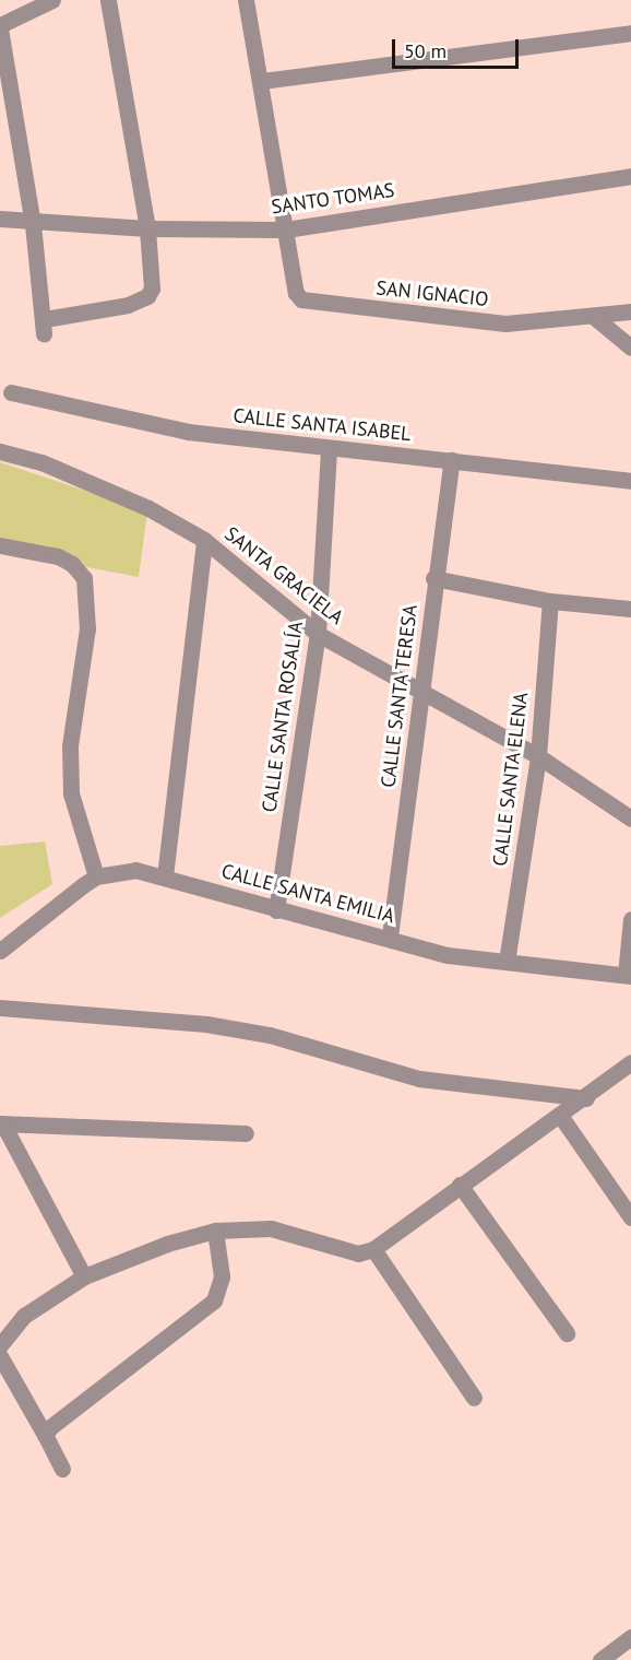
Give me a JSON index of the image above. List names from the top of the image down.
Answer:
{
  "streets": {
    "street": [
      "SANTO TOMAS",
      "SAN IGNACIO",
      "CALLE SANTA ISABEL",
      "SANTA GRACIELA",
      "CALLE SANTA TERESA",
      "CALLE SANTA ROSALÍA",
      "CALLE SANTA ELENA",
      "CALLE SANTA EMILIA"
    ]
  },
  "crossings": [
    ["SANTO TOMAS", "SAN IGNACIO"],
    ["CALLE SANTA ISABEL", "CALLE SANTA TERESA"],
    ["CALLE SANTA ISABEL", "CALLE SANTA ROSALÍA"],
    ["SANTA GRACIELA", "CALLE SANTA TERESA"],
    ["SANTA GRACIELA", "CALLE SANTA ROSALÍA"],
    ["SANTA GRACIELA", "CALLE SANTA ELENA"],
    ["CALLE SANTA TERESA", "CALLE SANTA EMILIA"],
    ["CALLE SANTA ROSALÍA", "CALLE SANTA EMILIA"],
    ["CALLE SANTA ELENA", "CALLE SANTA EMILIA"]
  ],
  "scale_bar": "50 m"
}
